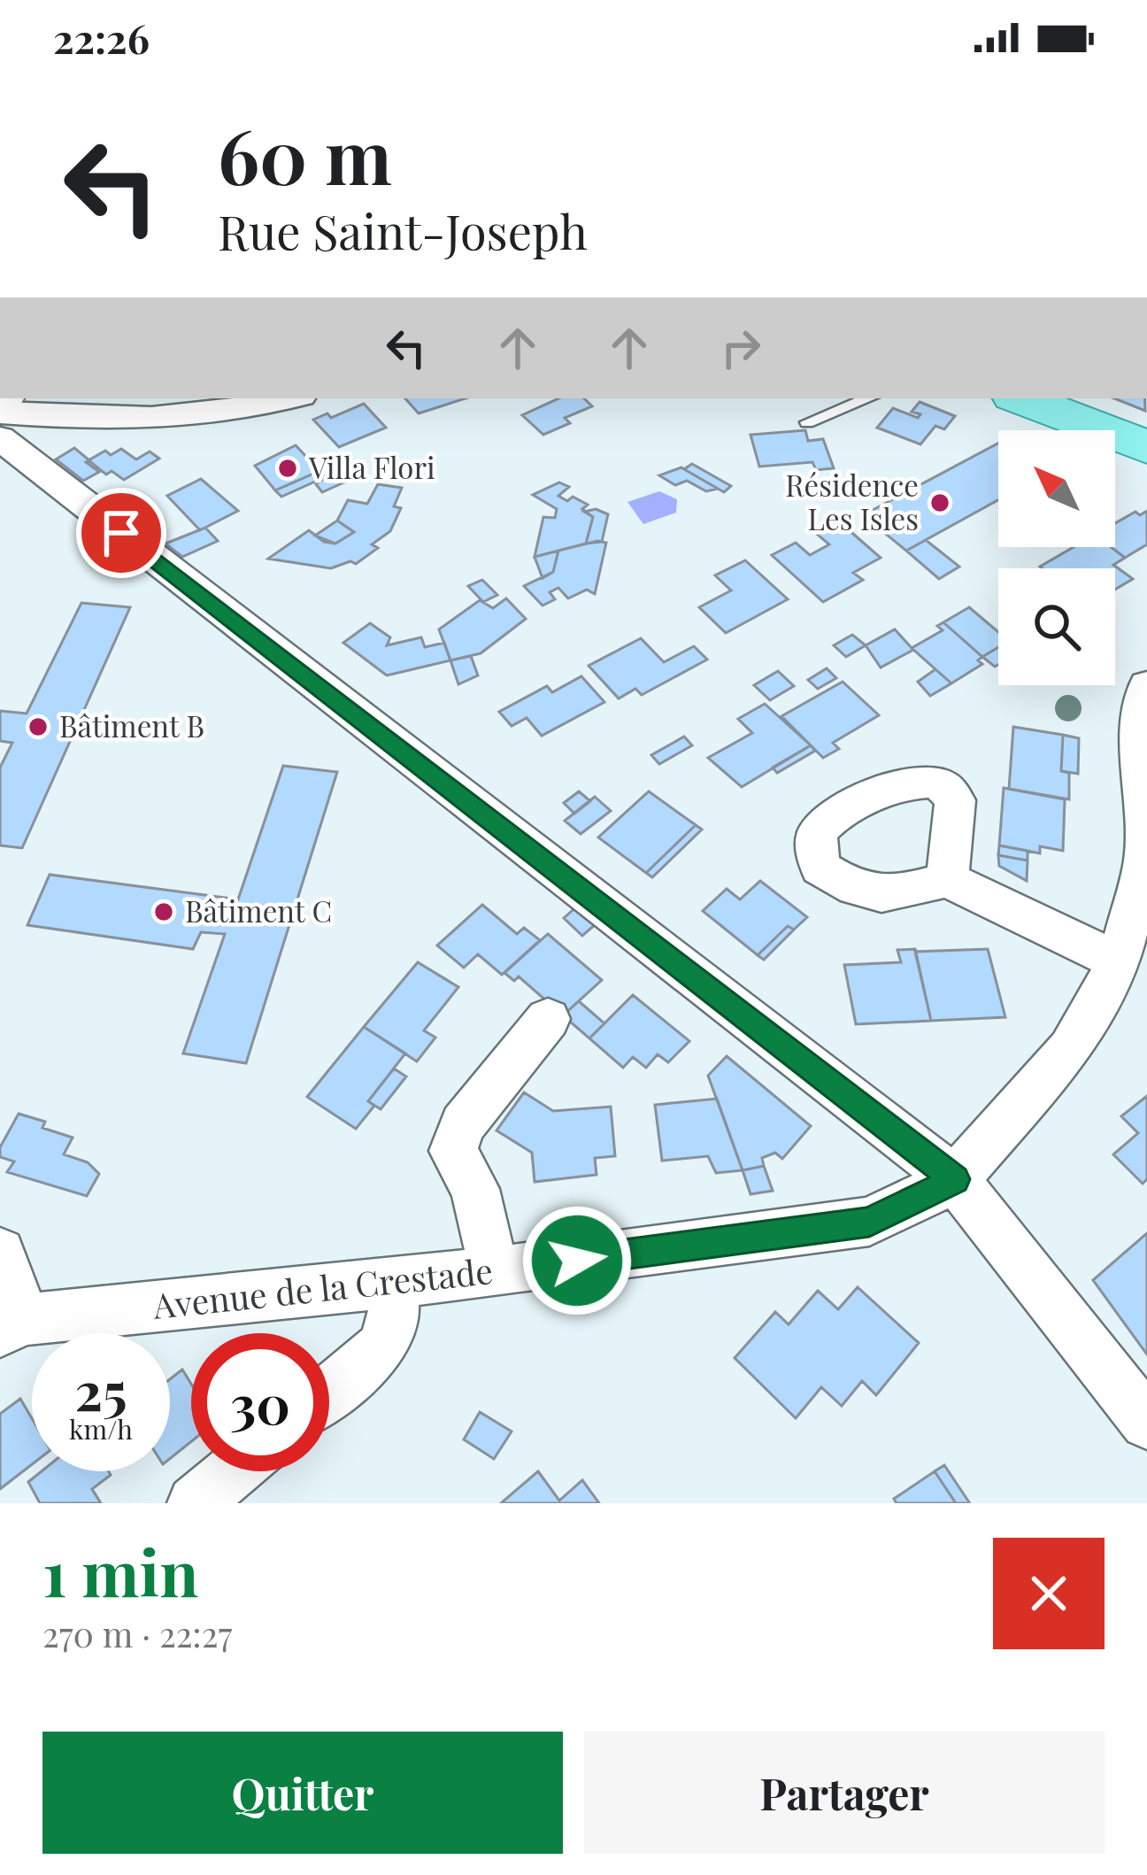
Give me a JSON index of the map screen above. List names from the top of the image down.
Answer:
{
  "streets": {
    "street": ["Avenue de la Crestade"]
  },
  "places": [
    "Villa Flori",
    "Résidence Les Isles",
    "Bâtiment B",
    "Bâtiment C"
  ],
  "north": "top left",
  "page": {
    "status": "22:26",
    "turn": ["60 m", "Rue Saint-Joseph"],
    "speed": "25 km/h",
    "limit": "30",
    "heading": ["1 min", "270 m · 22:27"],
    "buttons": ["Quitter", "Partager"]
  }
}
